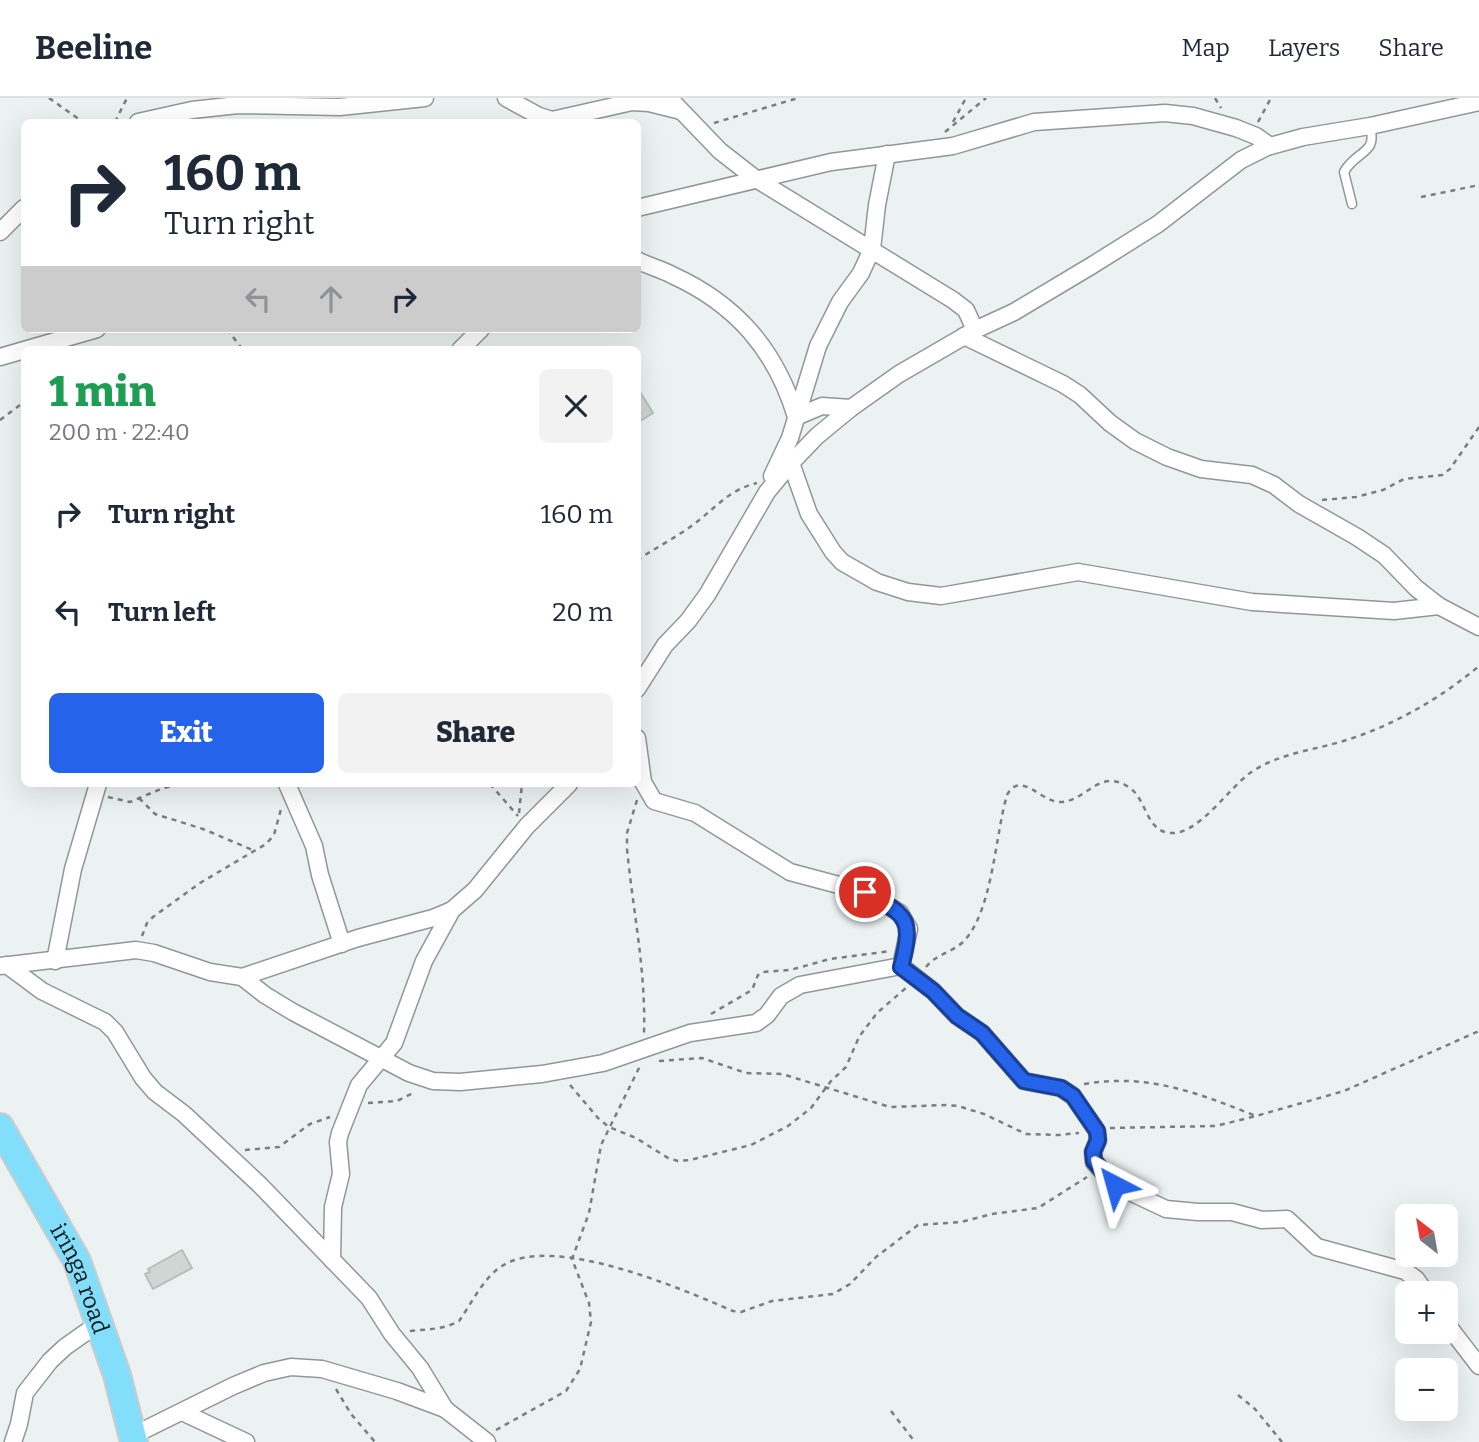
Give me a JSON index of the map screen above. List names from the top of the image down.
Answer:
{
  "streets": {
    "highway": ["iringa road"]
  },
  "north": "top left",
  "page": {
    "header": "Beeline",
    "nav": ["Map", "Layers", "Share"],
    "turn": ["160 m", "Turn right"],
    "heading": ["1 min", "200 m · 22:40"],
    "list": [
      {
        "name": "Turn right",
        "value": "160 m"
      },
      {
        "name": "Turn left",
        "value": "20 m"
      }
    ],
    "buttons": ["Exit", "Share"],
    "map_buttons": ["+", "−"]
  }
}
